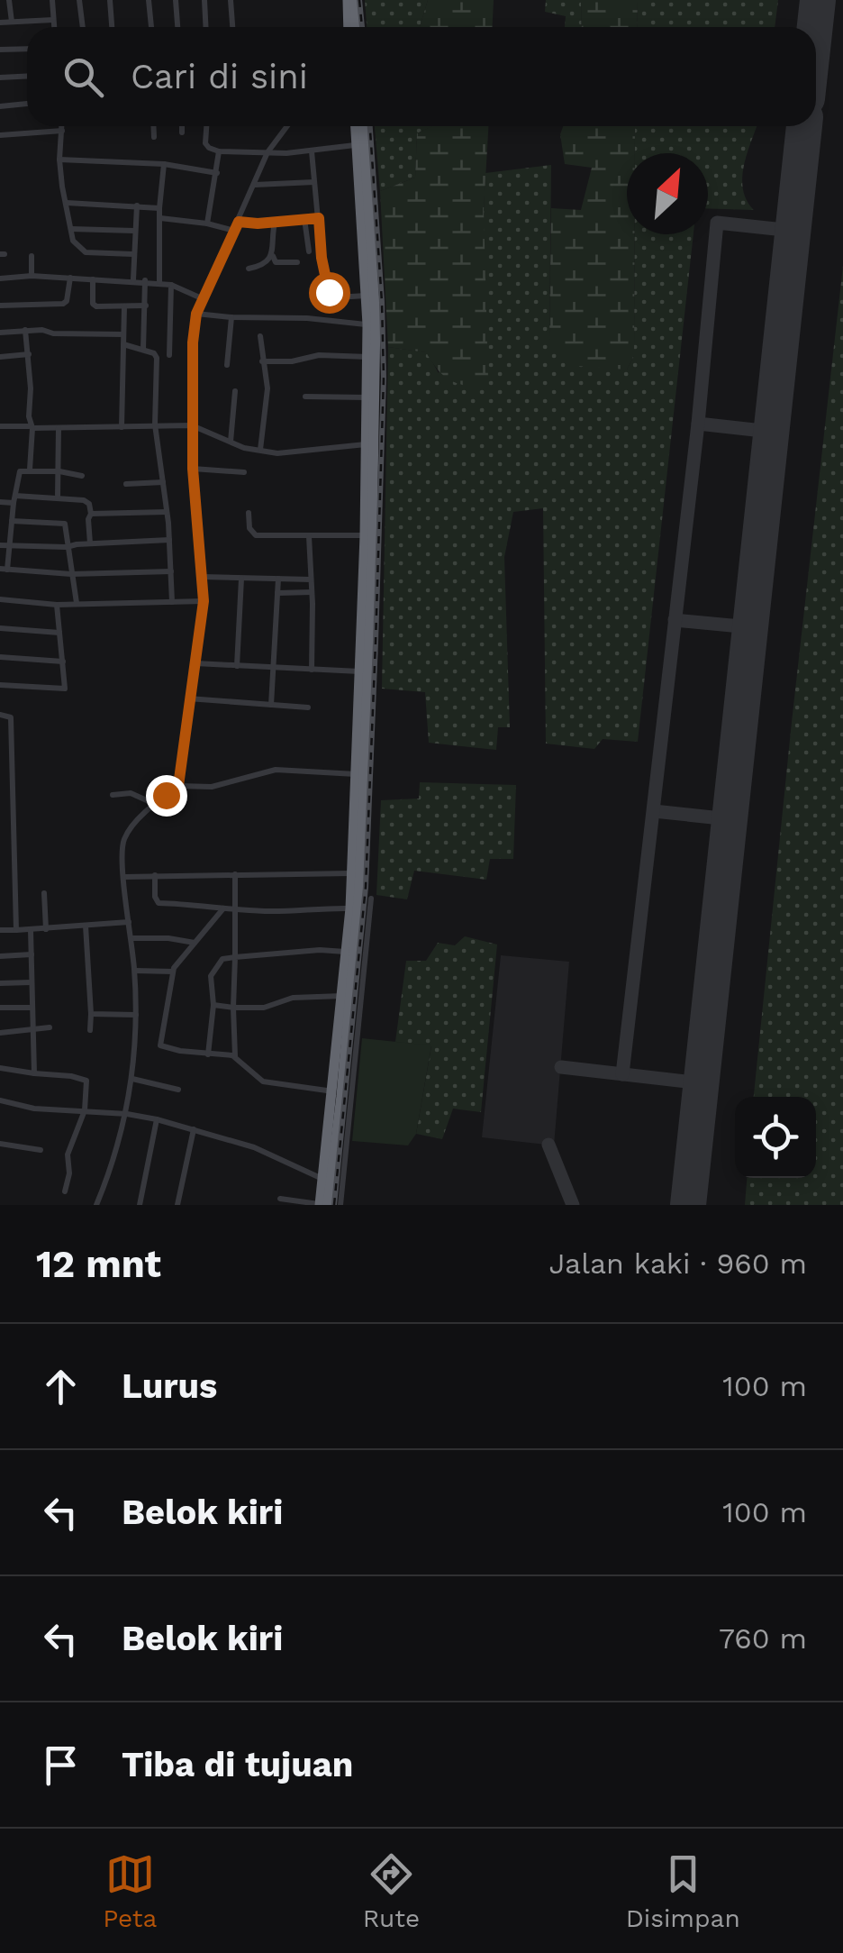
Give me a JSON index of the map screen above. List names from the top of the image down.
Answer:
{
  "north": "top right",
  "page": {
    "search": "Cari di sini",
    "heading": ["12 mnt", "Jalan kaki · 960 m"],
    "list": [
      ["Lurus", "100 m"],
      ["Belok kiri", "100 m"],
      ["Belok kiri", "760 m"],
      "Tiba di tujuan"
    ],
    "nav": ["Peta", "Rute", "Disimpan"]
  }
}
